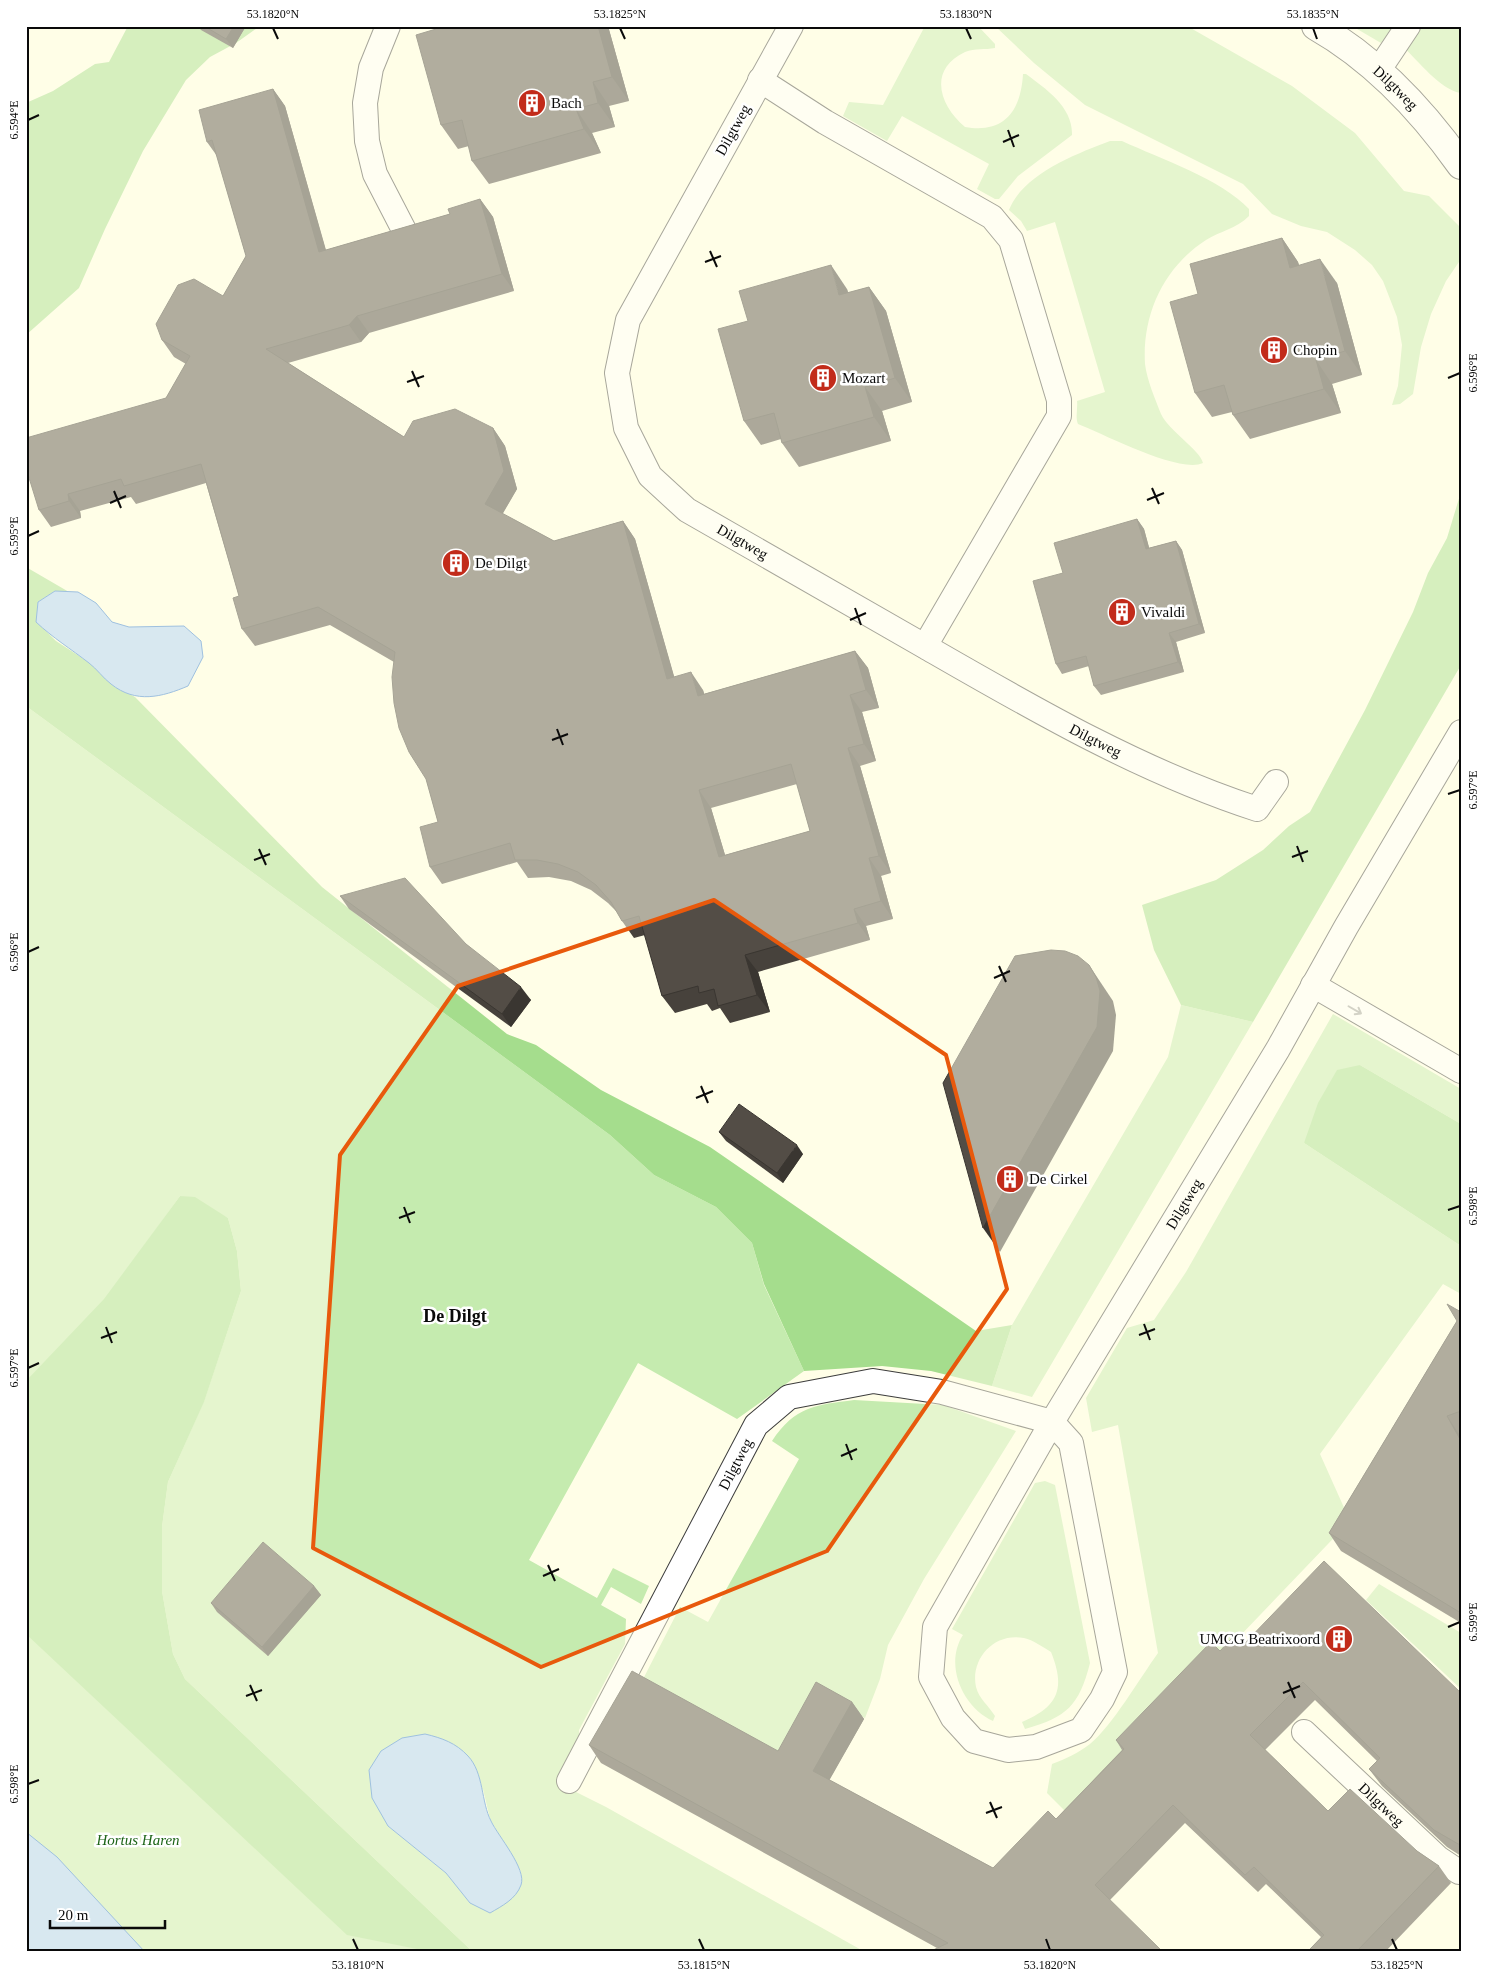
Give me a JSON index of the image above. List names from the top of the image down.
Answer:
{
  "streets": {
    "street": ["Dilgtweg"]
  },
  "districts": ["De Dilgt"],
  "parks": ["Hortus Haren"],
  "places": {
    "building": [
      "Bach",
      "Chopin",
      "Mozart",
      "De Dilgt",
      "Vivaldi",
      "De Cirkel",
      "UMCG Beatrixoord"
    ]
  },
  "scale_bar": "20 m",
  "coordinates": [
    "53.1820°N",
    "53.1825°N",
    "53.1830°N",
    "53.1835°N",
    "6.594°E",
    "6.596°E",
    "6.595°E",
    "6.597°E",
    "6.598°E",
    "6.599°E",
    "53.1810°N",
    "53.1815°N"
  ]
}
